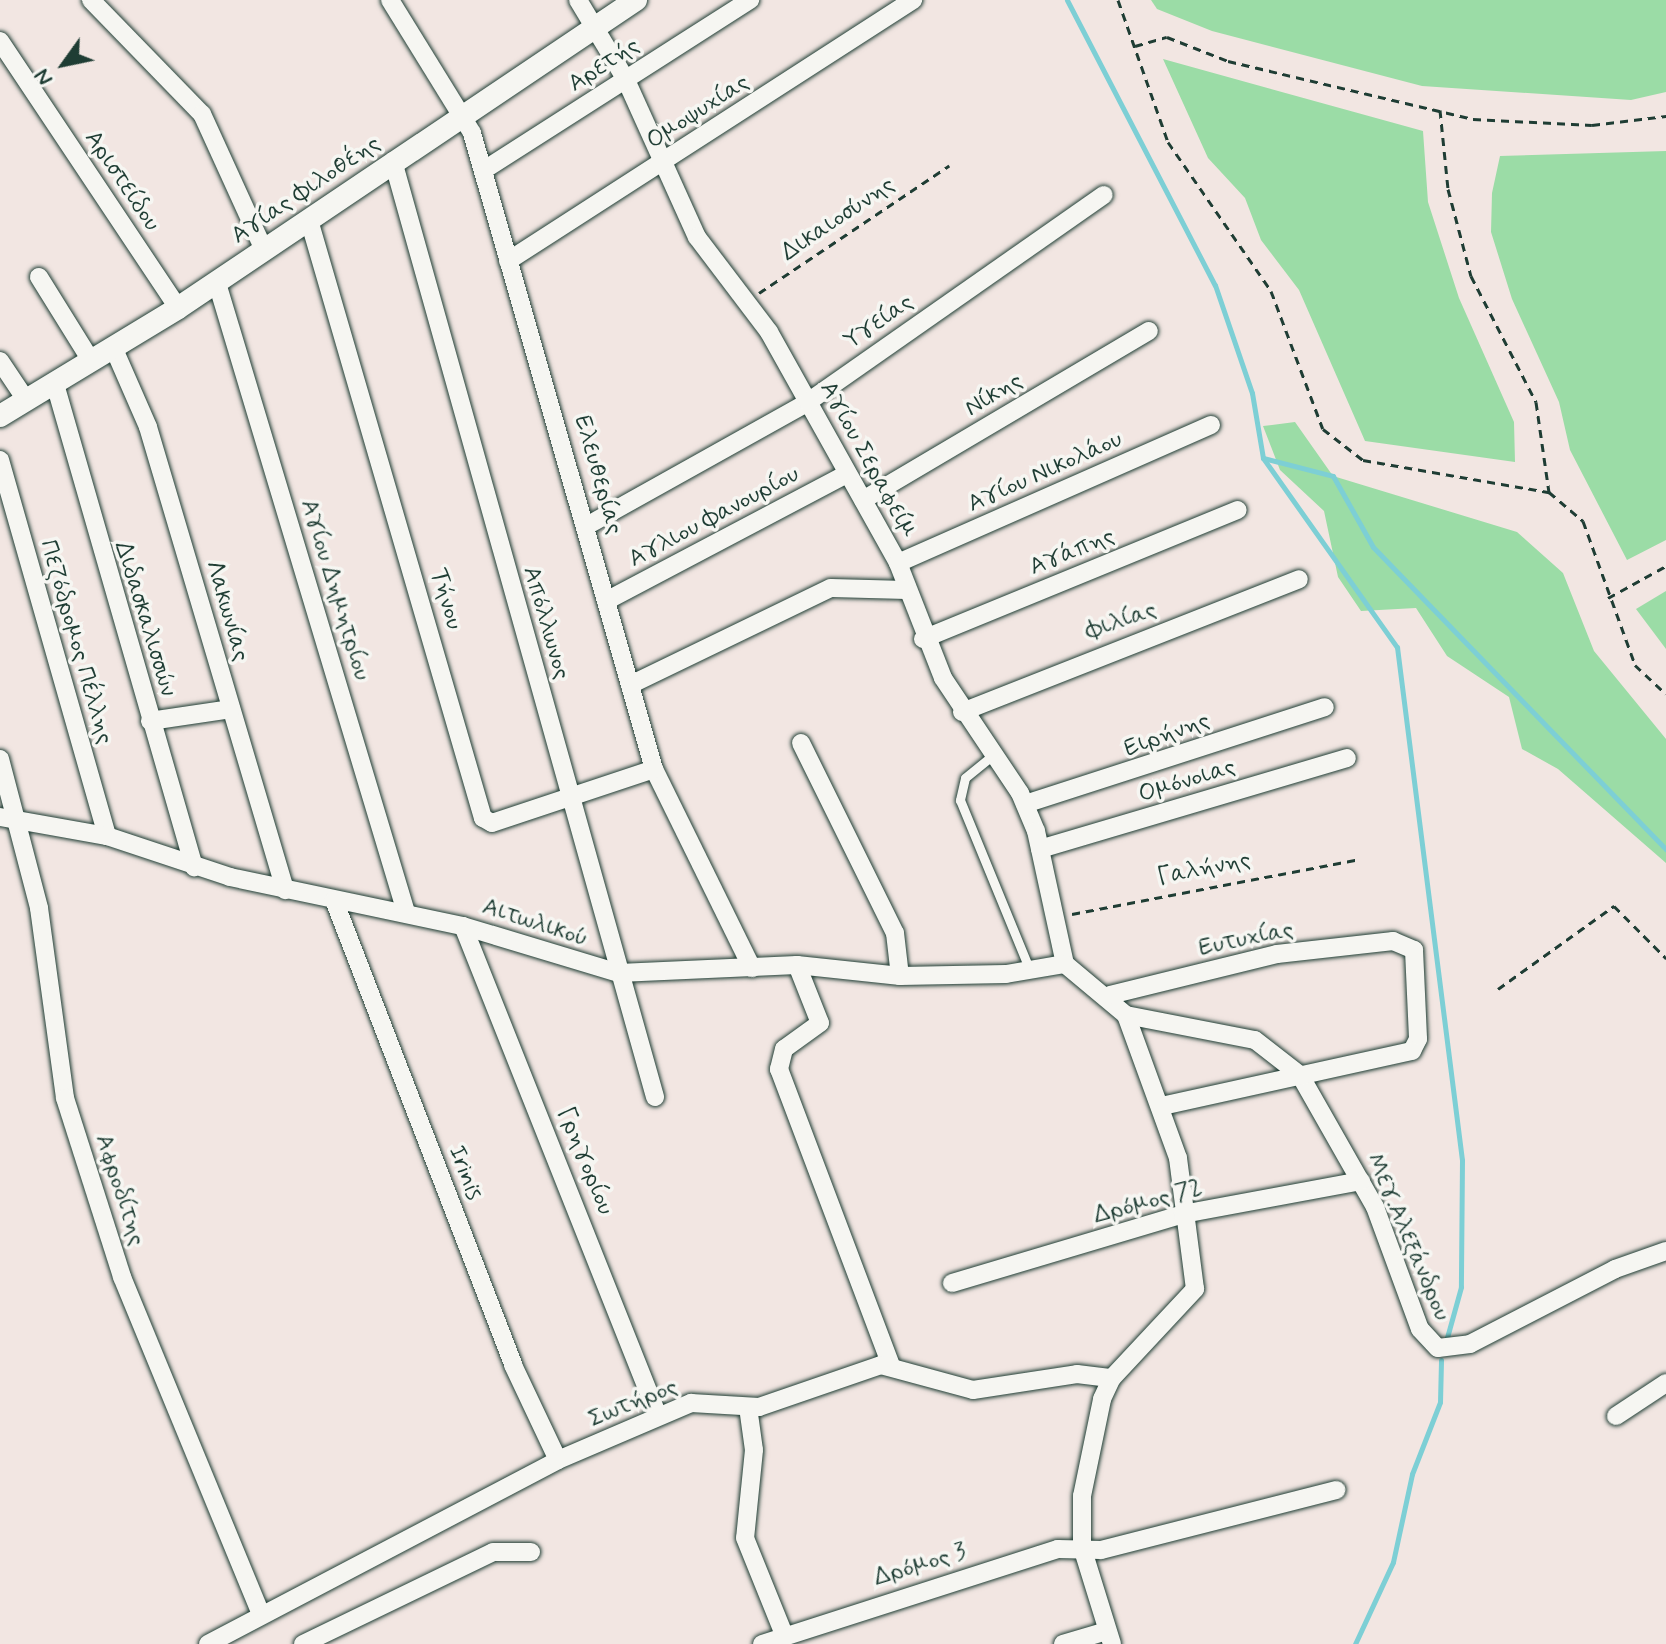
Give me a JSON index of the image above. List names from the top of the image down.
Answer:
{
  "streets": {
    "street": [
      "Αρετής",
      "Ομοψυχίας",
      "Αριστείδου",
      "Αγίας Φιλοθέης",
      "Υγείας",
      "Νίκης",
      "Αγίου Σεραφείμ",
      "Αγίου Νικολάου",
      "Ελευθερίας",
      "Αγλιου Φανουρίου",
      "Αγάπης",
      "Αγίου Δημητρίου",
      "Τήνου",
      "Λακωνίας",
      "Διδασκαλισσών",
      "Φιλίας",
      "Απόλλωνος",
      "Πεζόδρομος Πέλλης",
      "Ειρήνης",
      "Ομόνοιας",
      "Αιτωλικού",
      "Ευτυχίας",
      "Γρηγορίου",
      "Irinis",
      "Αφροδίτης",
      "Δρόμος 72",
      "Μεγ.Αλεξάνδρου",
      "Σωτήρος",
      "Δρόμος 3"
    ],
    "path": ["Δικαιοσύνης", "Γαλήνης"]
  },
  "crossings": [
    ["Αρετής", "Αγίου Σεραφείμ"],
    ["Αρετής", "Ελευθερίας"],
    ["Ομοψυχίας", "Αγίου Σεραφείμ"],
    ["Ομοψυχίας", "Ελευθερίας"],
    ["Αριστείδου", "Αγίας Φιλοθέης"],
    ["Αγίας Φιλοθέης", "Αγίου Σεραφείμ"],
    ["Αγίας Φιλοθέης", "Ελευθερίας"],
    ["Αγίας Φιλοθέης", "Αγίου Δημητρίου"],
    ["Αγίας Φιλοθέης", "Τήνου"],
    ["Αγίας Φιλοθέης", "Λακωνίας"],
    ["Αγίας Φιλοθέης", "Διδασκαλισσών"],
    ["Αγίας Φιλοθέης", "Απόλλωνος"],
    ["Δικαιοσύνης", "Αγίου Σεραφείμ"],
    ["Υγείας", "Αγίου Σεραφείμ"],
    ["Υγείας", "Ελευθερίας"],
    ["Νίκης", "Αγίου Σεραφείμ"],
    ["Αγίου Σεραφείμ", "Αγίου Νικολάου"],
    ["Αγίου Σεραφείμ", "Αγλιου Φανουρίου"],
    ["Αγίου Σεραφείμ", "Αγάπης"],
    ["Αγίου Σεραφείμ", "Φιλίας"],
    ["Αγίου Σεραφείμ", "Ειρήνης"],
    ["Αγίου Σεραφείμ", "Ομόνοιας"],
    ["Αγίου Σεραφείμ", "Γαλήνης"],
    ["Αγίου Σεραφείμ", "Αιτωλικού"],
    ["Ελευθερίας", "Αγλιου Φανουρίου"],
    ["Ελευθερίας", "Τήνου"],
    ["Ελευθερίας", "Αιτωλικού"],
    ["Αγίου Δημητρίου", "Αιτωλικού"],
    ["Τήνου", "Απόλλωνος"],
    ["Λακωνίας", "Αιτωλικού"],
    ["Διδασκαλισσών", "Αιτωλικού"],
    ["Απόλλωνος", "Αιτωλικού"],
    ["Πεζόδρομος Πέλλης", "Αιτωλικού"],
    ["Αιτωλικού", "Γρηγορίου"],
    ["Αιτωλικού", "Irinis"],
    ["Αιτωλικού", "Αφροδίτης"],
    ["Ευτυχίας", "Μεγ.Αλεξάνδρου"],
    ["Γρηγορίου", "Σωτήρος"],
    ["Irinis", "Σωτήρος"],
    ["Αφροδίτης", "Σωτήρος"],
    ["Δρόμος 72", "Μεγ.Αλεξάνδρου"]
  ],
  "north": "bottom left"
}
